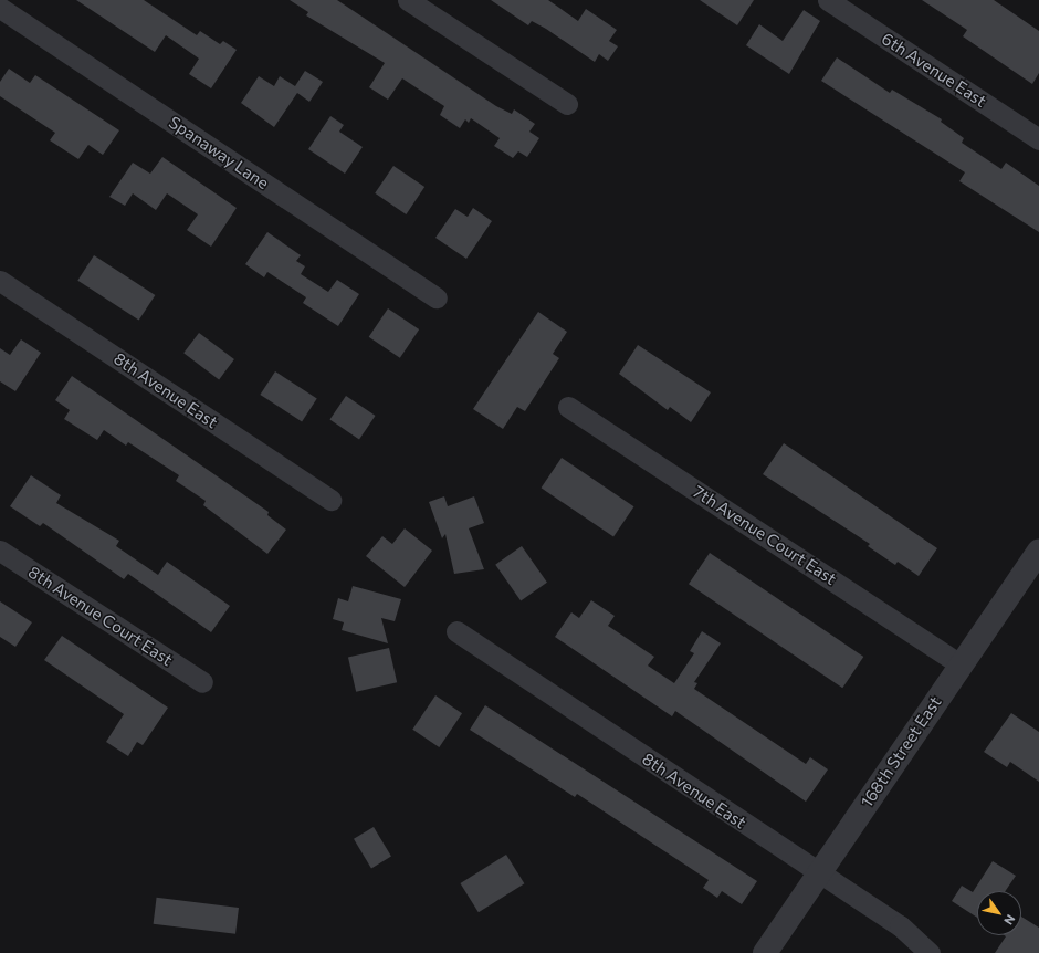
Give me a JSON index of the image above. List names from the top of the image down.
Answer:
{
  "streets": {
    "street": [
      "6th Avenue East",
      "Spanaway Lane",
      "8th Avenue East",
      "7th Avenue Court East",
      "8th Avenue Court East",
      "168th Street East"
    ]
  },
  "crossings": [
    ["8th Avenue East", "168th Street East"],
    ["7th Avenue Court East", "168th Street East"]
  ],
  "north": "bottom right"
}
